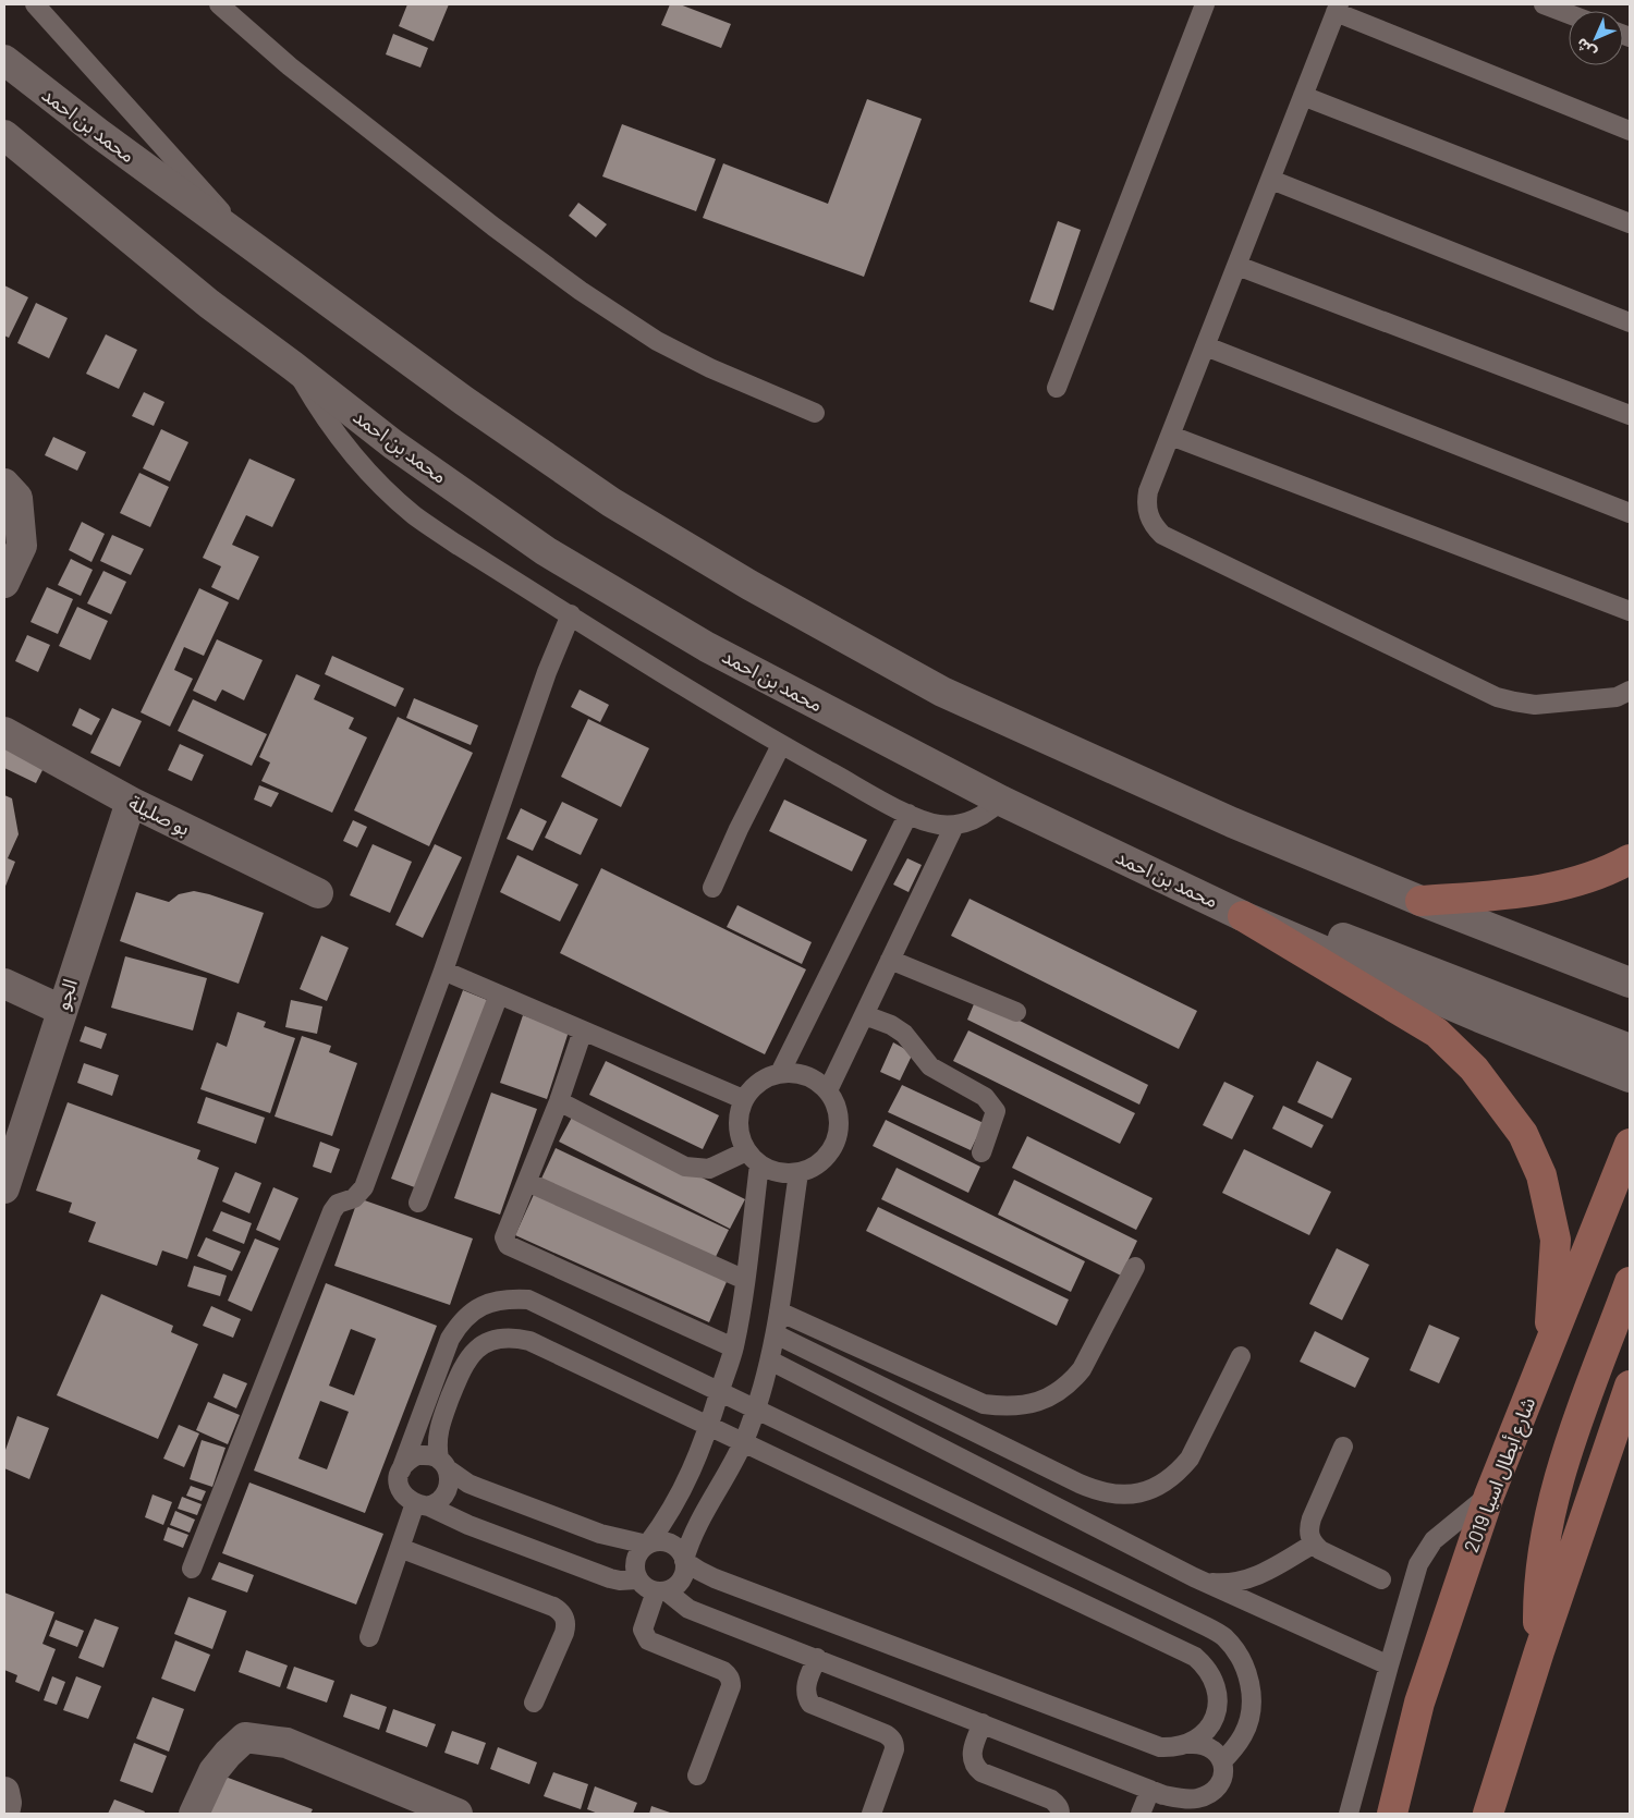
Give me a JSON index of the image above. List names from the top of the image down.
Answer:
{
  "streets": {
    "main road": ["شارع أبطال اسيا 2019"],
    "street": ["محمد بن احمد", "بو صليلة", "الجو"]
  },
  "crossings": [
    ["بو صليلة", "الجو"]
  ],
  "north": "bottom left"
}
